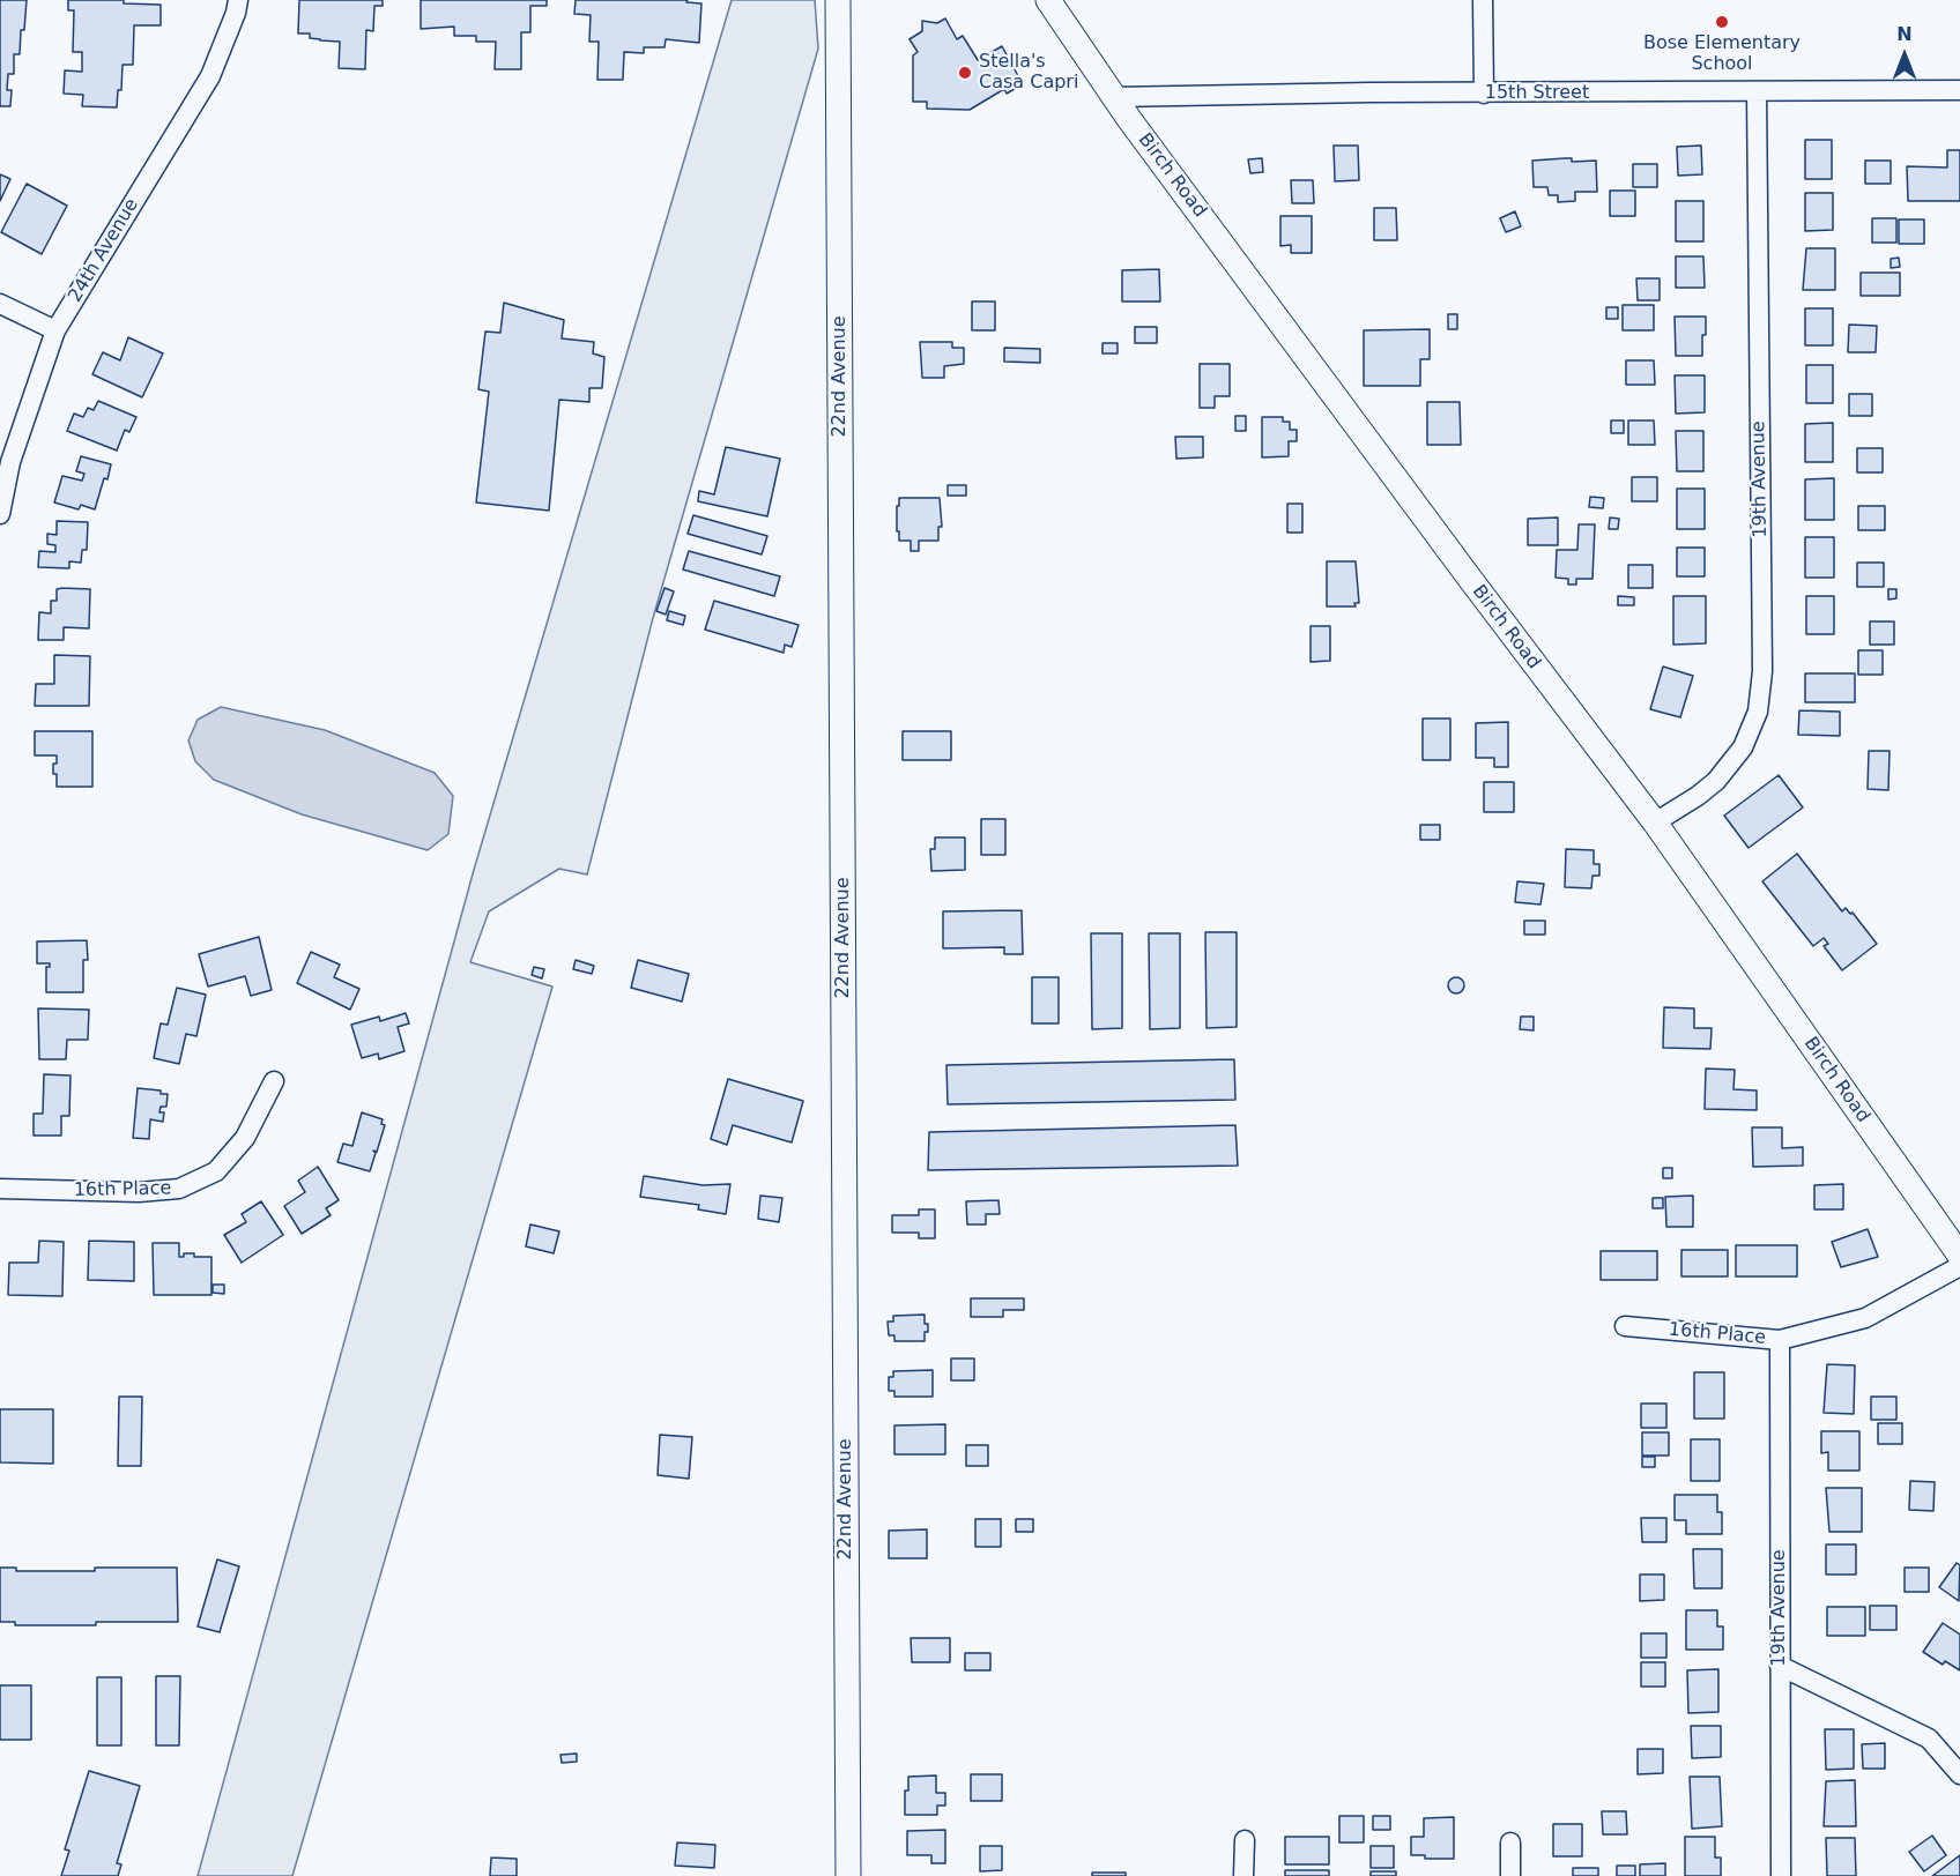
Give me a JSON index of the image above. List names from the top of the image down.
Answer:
{
  "streets": {
    "street": [
      "15th Street",
      "Birch Road",
      "24th Avenue",
      "22nd Avenue",
      "19th Avenue",
      "16th Place"
    ]
  },
  "crossings": [
    ["15th Street", "Birch Road"],
    ["15th Street", "19th Avenue"],
    ["Birch Road", "19th Avenue"],
    ["19th Avenue", "16th Place"]
  ],
  "places": ["Bose Elementary School", "Stella's Casa Capri"],
  "north": "top"
}
